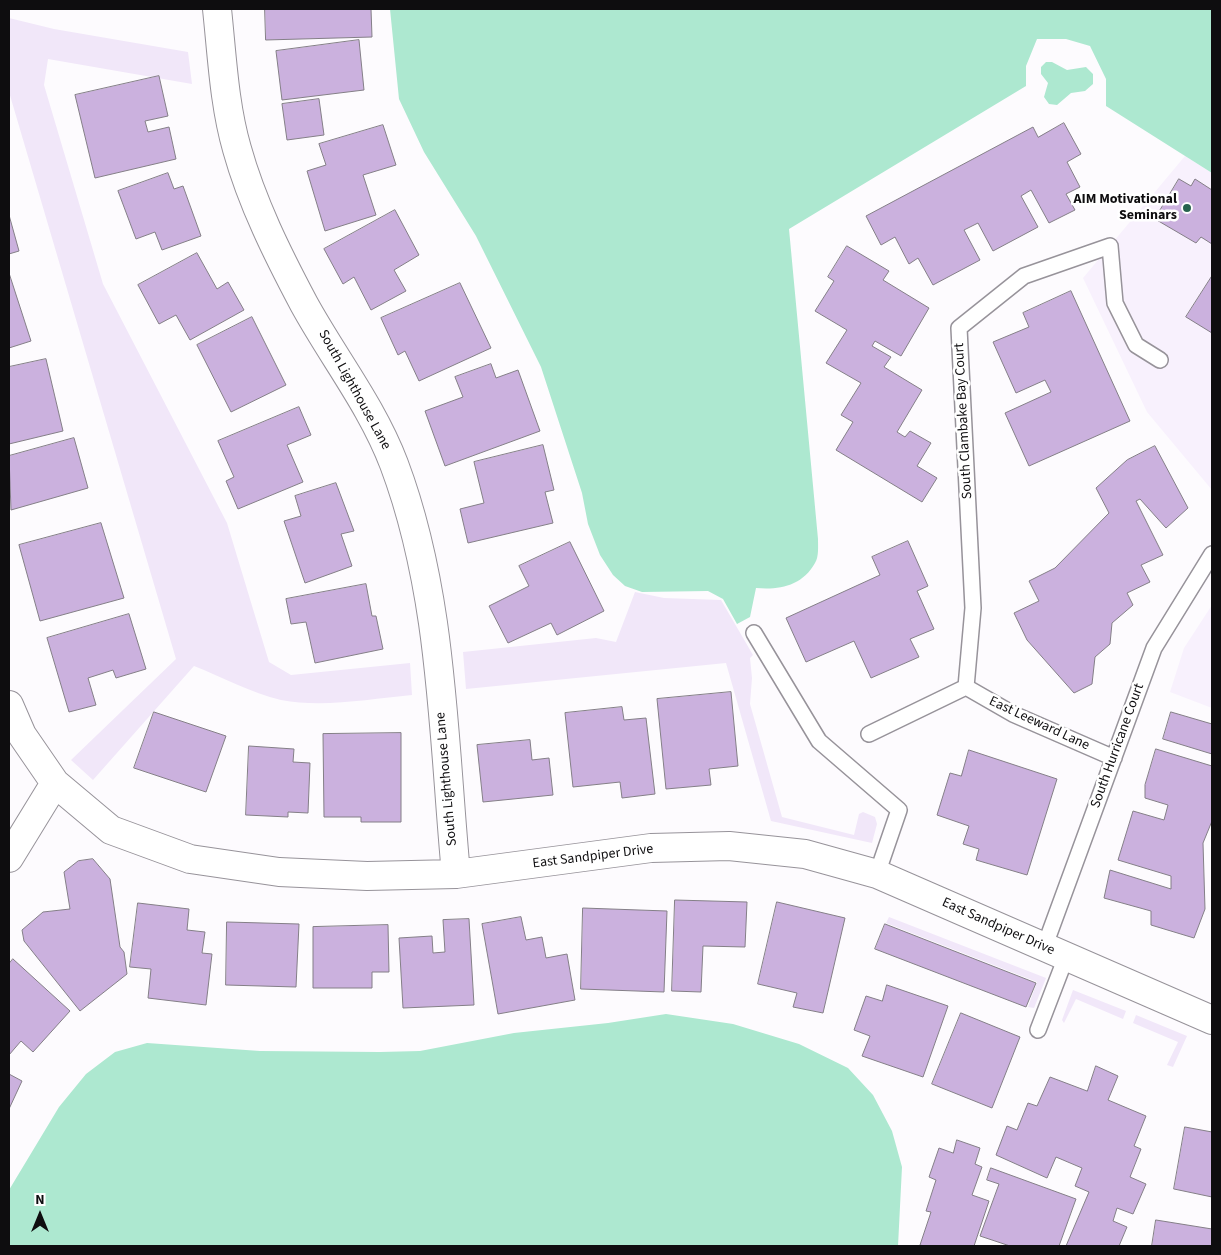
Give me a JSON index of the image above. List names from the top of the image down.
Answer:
{
  "streets": {
    "street": ["South Lighthouse Lane", "East Sandpiper Drive"],
    "lane": ["South Clambake Bay Court", "East Leeward Lane", "South Hurricane Court"]
  },
  "crossings": [
    ["South Lighthouse Lane", "East Sandpiper Drive"],
    ["South Clambake Bay Court", "East Leeward Lane"],
    ["East Leeward Lane", "South Hurricane Court"],
    ["South Hurricane Court", "East Sandpiper Drive"]
  ],
  "places": ["AIM Motivational Seminars"],
  "north": "top"
}
